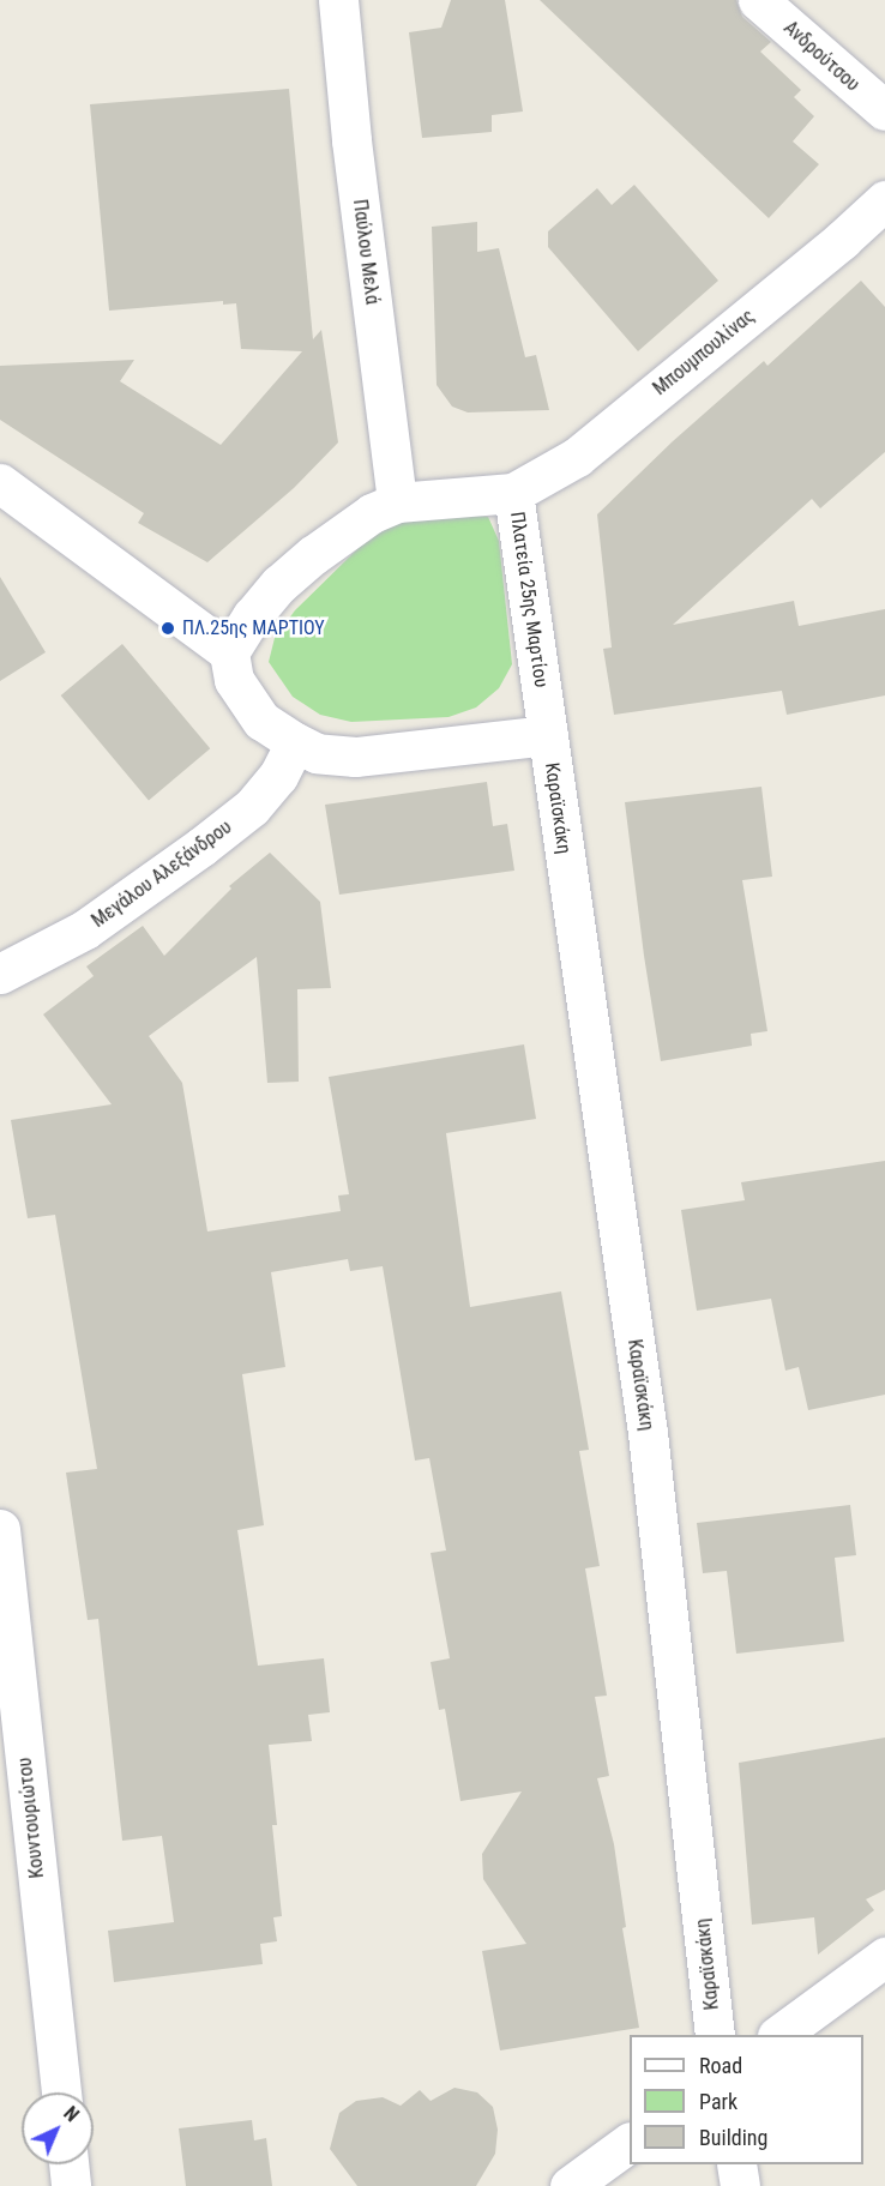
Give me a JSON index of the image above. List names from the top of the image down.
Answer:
{
  "streets": {
    "street": [
      "Ανδρούτσου",
      "Παύλου Μελά",
      "Μπουμπουλίνας",
      "Πλατεία 25ης Μαρτίου",
      "Καραϊσκάκη",
      "Μεγάλου Αλεξάνδρου",
      "Κουντουριώτου"
    ]
  },
  "crossings": [
    ["Παύλου Μελά", "Πλατεία 25ης Μαρτίου"],
    ["Μπουμπουλίνας", "Πλατεία 25ης Μαρτίου"],
    ["Πλατεία 25ης Μαρτίου", "Καραϊσκάκη"]
  ],
  "places": ["ΠΛ.25ης ΜΑΡΤΙΟΥ"],
  "legend": ["Road", "Park", "Building"],
  "north": "top right"
}
